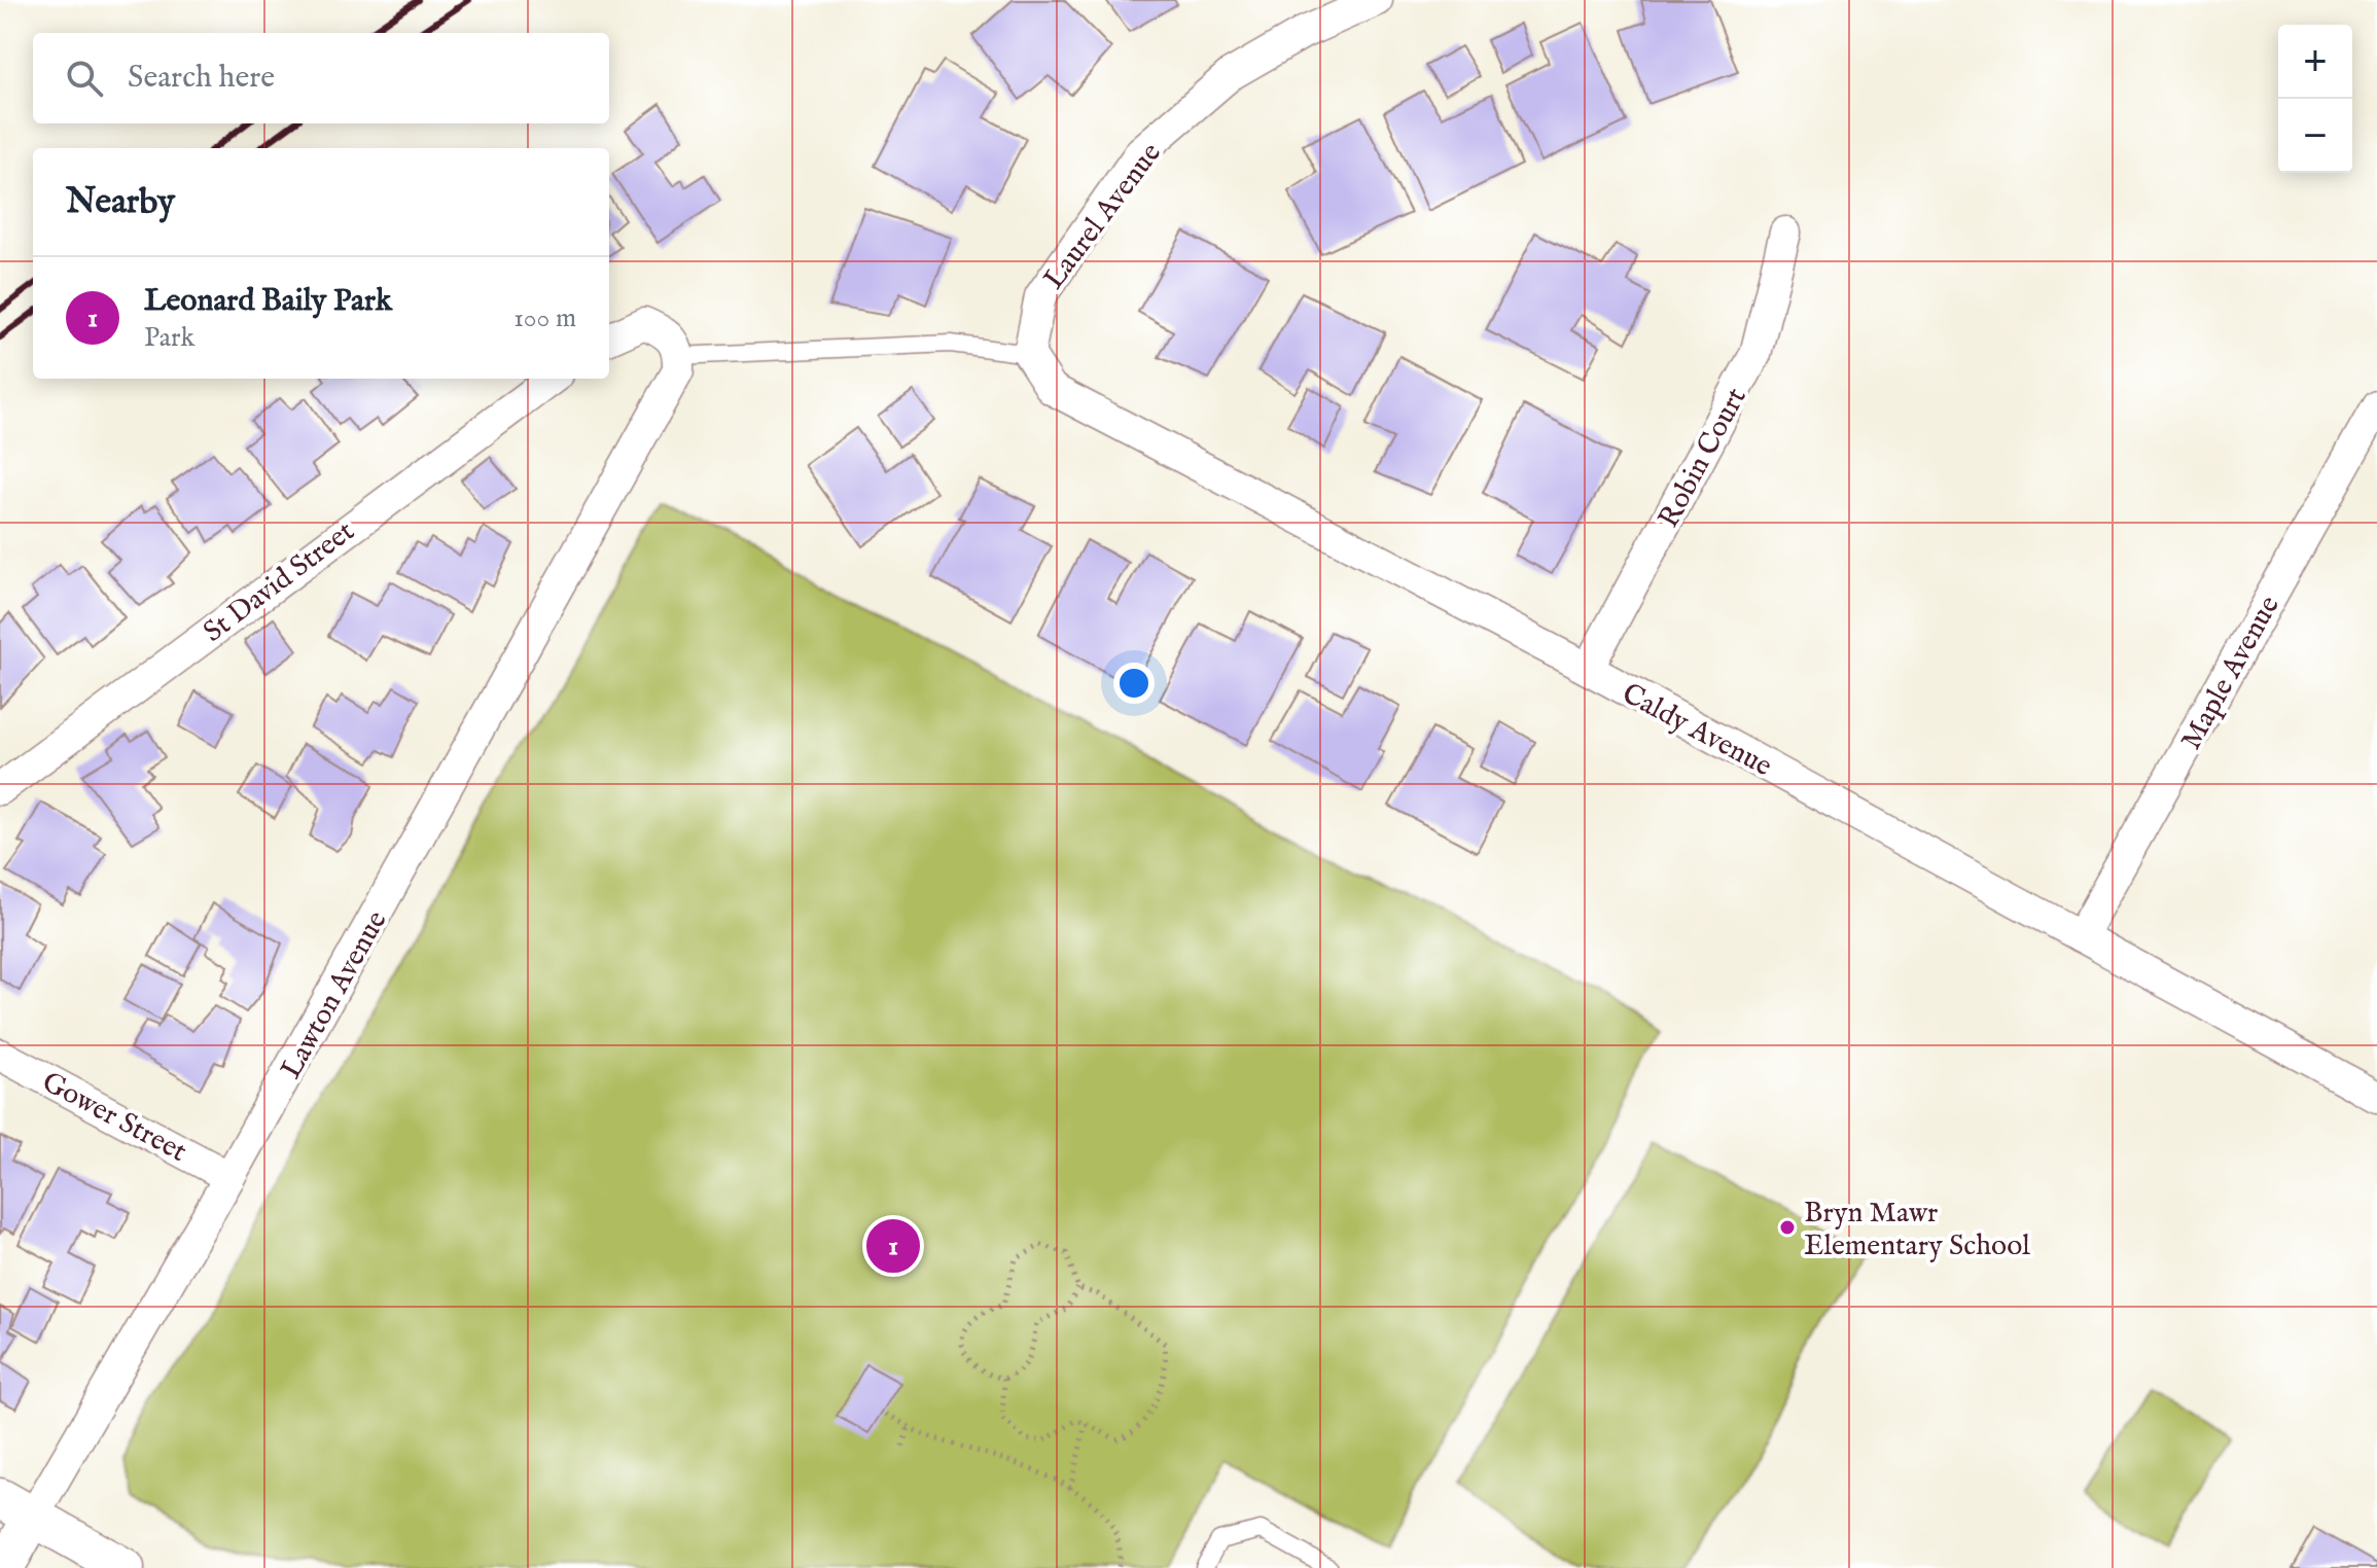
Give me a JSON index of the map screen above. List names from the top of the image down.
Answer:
{
  "streets": {
    "street": [
      "Laurel Avenue",
      "Robin Court",
      "St David Street",
      "Maple Avenue",
      "Caldy Avenue",
      "Lawton Avenue",
      "Gower Street"
    ]
  },
  "crossings": [
    ["Laurel Avenue", "Caldy Avenue"],
    ["Robin Court", "Caldy Avenue"],
    ["Maple Avenue", "Caldy Avenue"],
    ["Lawton Avenue", "Gower Street"]
  ],
  "places": ["Bryn Mawr Elementary School"],
  "page": {
    "map_buttons": ["+", "−"],
    "search": "Search here",
    "heading": "Nearby",
    "list": [
      {
        "mark": "1",
        "name": "Leonard Baily Park",
        "note": "Park",
        "value": "100 m"
      }
    ],
    "pins": "1"
  }
}
